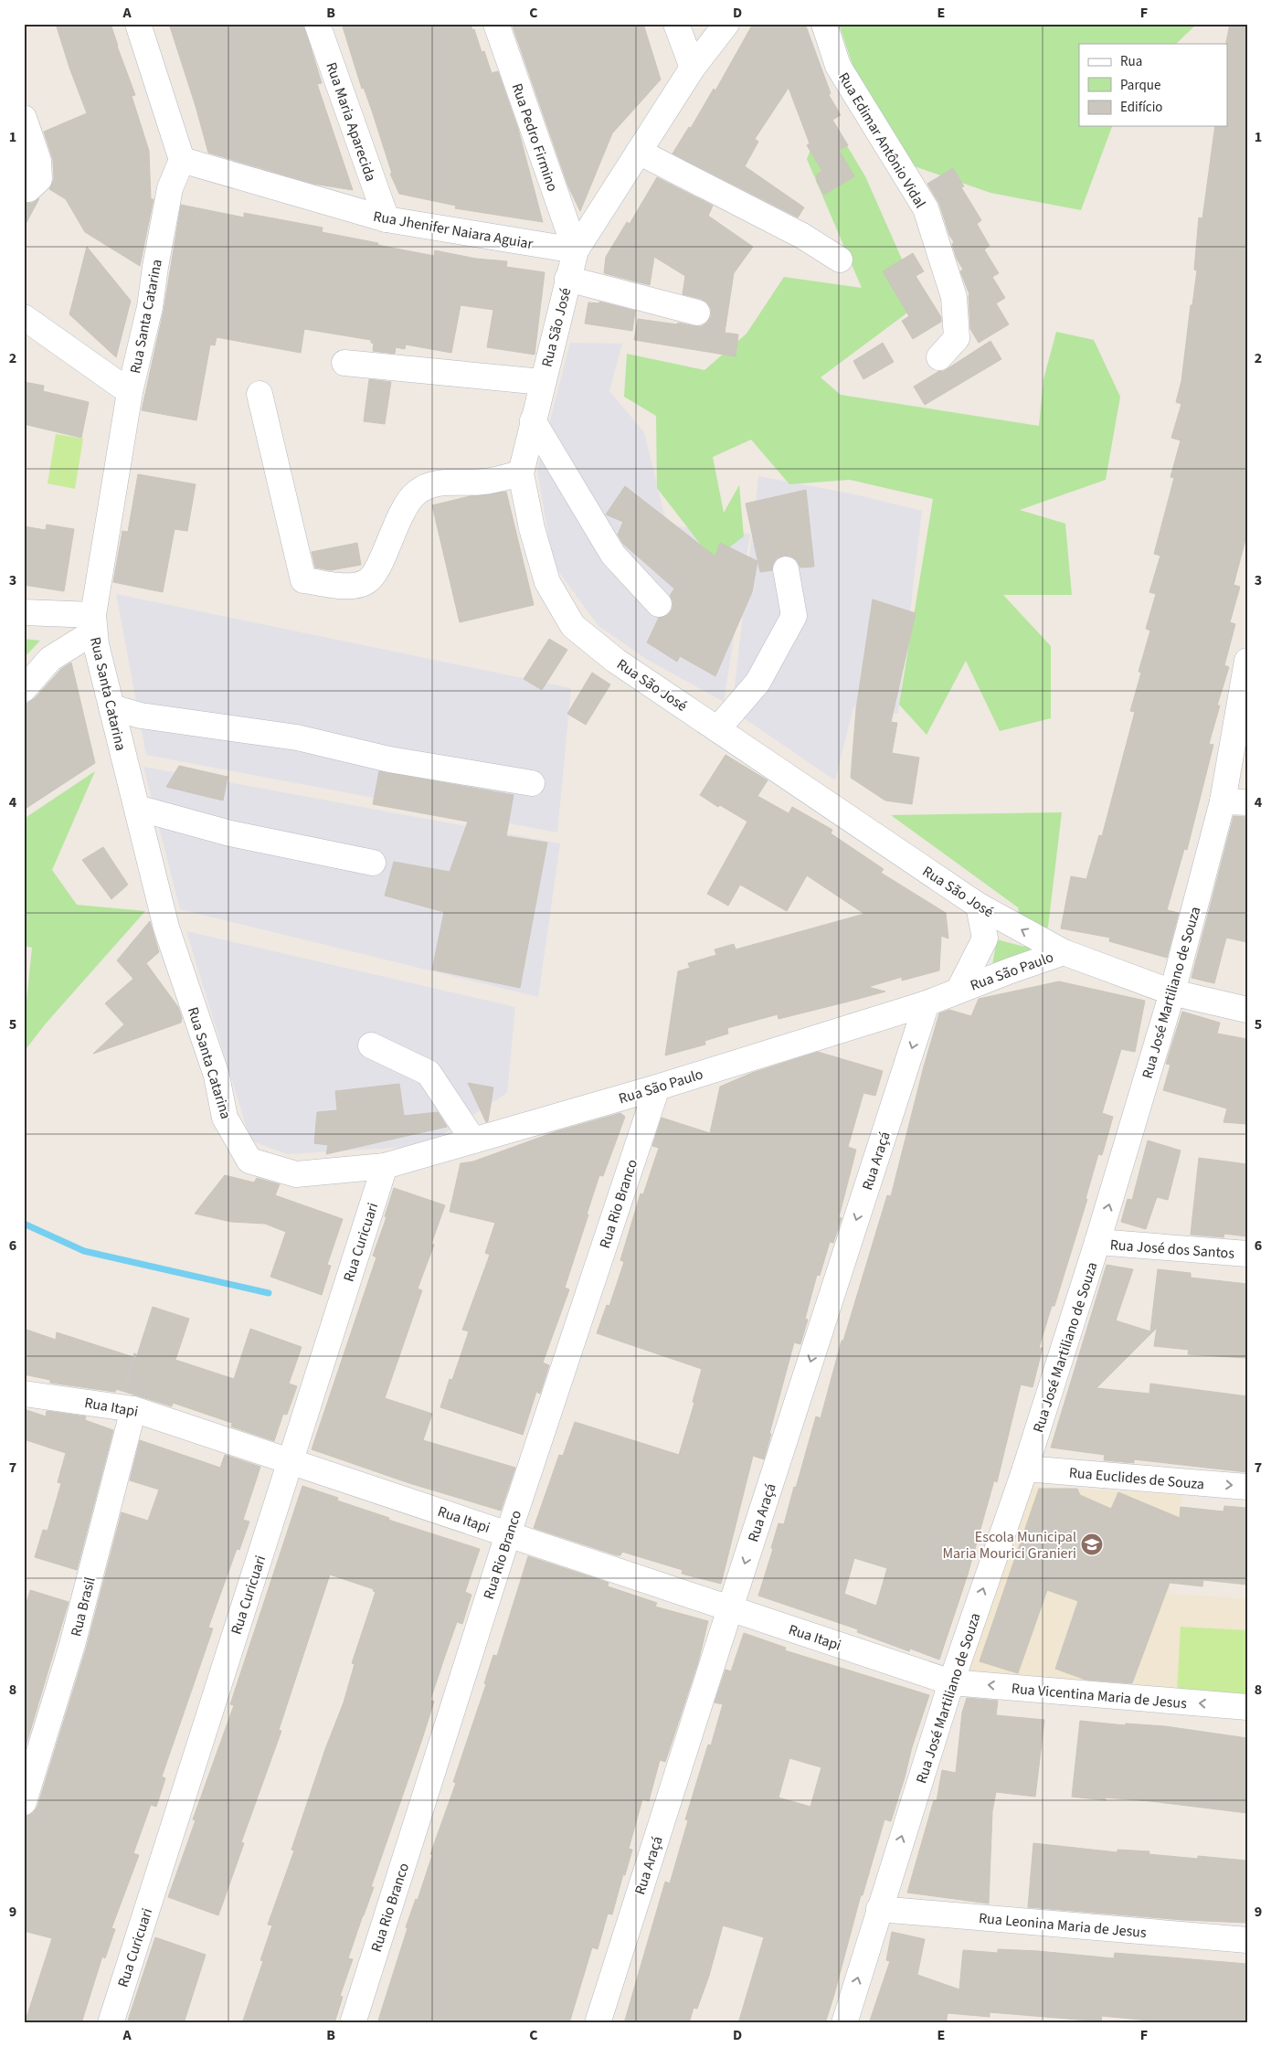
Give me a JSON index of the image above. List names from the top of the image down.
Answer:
{
  "streets": {
    "street": [
      "Rua Maria Aparecida",
      "Rua Pedro Firmino",
      "Rua Edimar Antônio Vidal",
      "Rua Jhenifer Naiara Aguiar",
      "Rua Santa Catarina",
      "Rua São José",
      "Rua São Paulo",
      "Rua José Martiliano de Souza",
      "Rua Araçá",
      "Rua Rio Branco",
      "Rua Curicuari",
      "Rua José dos Santos",
      "Rua Itapi",
      "Rua Euclides de Souza",
      "Rua Brasil",
      "Rua Vicentina Maria de Jesus",
      "Rua Leonina Maria de Jesus"
    ]
  },
  "crossings": [
    ["Rua Maria Aparecida", "Rua Jhenifer Naiara Aguiar"],
    ["Rua Pedro Firmino", "Rua Jhenifer Naiara Aguiar"],
    ["Rua Pedro Firmino", "Rua São José"],
    ["Rua Jhenifer Naiara Aguiar", "Rua Santa Catarina"],
    ["Rua Jhenifer Naiara Aguiar", "Rua São José"],
    ["Rua Santa Catarina", "Rua São Paulo"],
    ["Rua São José", "Rua São Paulo"],
    ["Rua São José", "Rua José Martiliano de Souza"],
    ["Rua São Paulo", "Rua Araçá"],
    ["Rua São Paulo", "Rua Rio Branco"],
    ["Rua São Paulo", "Rua Curicuari"],
    ["Rua José Martiliano de Souza", "Rua José dos Santos"],
    ["Rua José Martiliano de Souza", "Rua Itapi"],
    ["Rua José Martiliano de Souza", "Rua Euclides de Souza"],
    ["Rua José Martiliano de Souza", "Rua Vicentina Maria de Jesus"],
    ["Rua José Martiliano de Souza", "Rua Leonina Maria de Jesus"],
    ["Rua Araçá", "Rua Itapi"],
    ["Rua Rio Branco", "Rua Itapi"],
    ["Rua Curicuari", "Rua Itapi"],
    ["Rua Itapi", "Rua Brasil"],
    ["Rua Itapi", "Rua Vicentina Maria de Jesus"]
  ],
  "one_way": [
    "Rua José Martiliano de Souza",
    "Rua Araçá",
    "Rua Euclides de Souza",
    "Rua Vicentina Maria de Jesus"
  ],
  "places": {
    "school or university": ["Escola Municipal Maria Mourici Granieri"]
  },
  "legend": ["Rua", "Parque", "Edifício"],
  "grid": {
    "columns": [
      "A",
      "B",
      "C",
      "D",
      "E",
      "F"
    ],
    "rows": [
      "1",
      "2",
      "3",
      "4",
      "5",
      "6",
      "7",
      "8",
      "9"
    ]
  }
}
